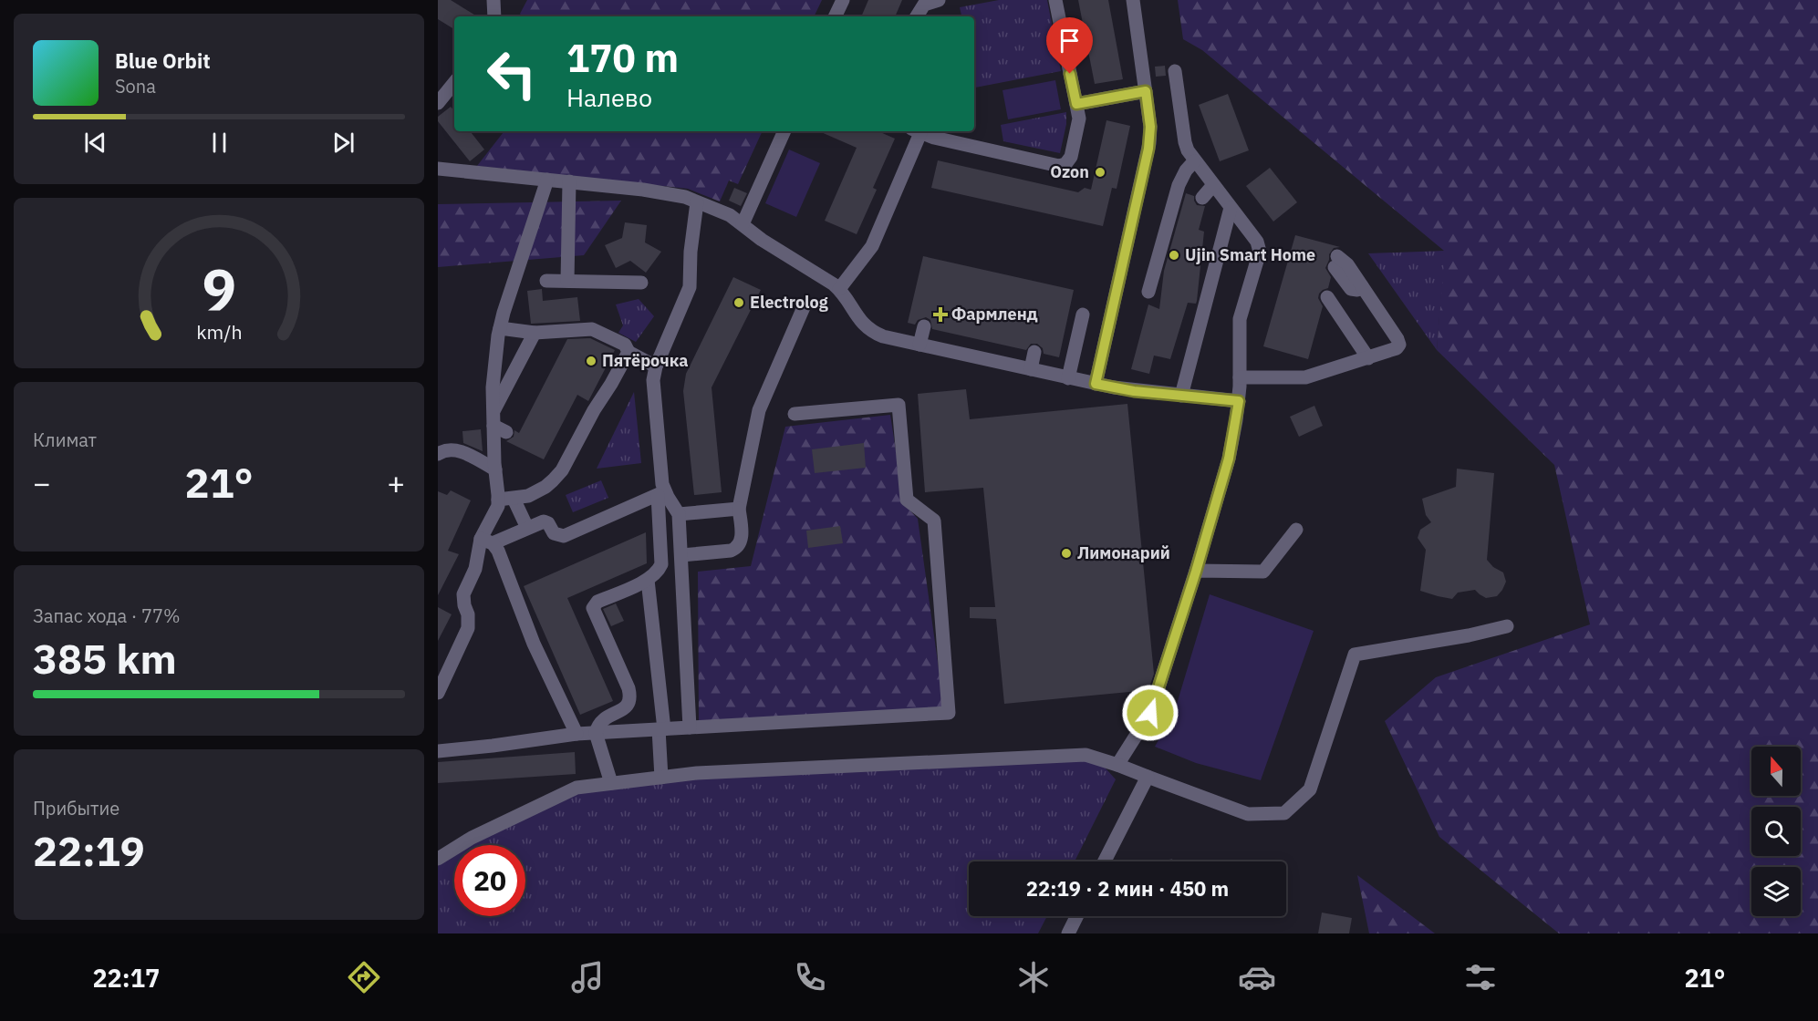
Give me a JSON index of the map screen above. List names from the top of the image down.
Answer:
{
  "places": {
    "other": [
      "Ozon",
      "Ujin Smart Home",
      "Electrolog",
      "Пятёрочка",
      "Лимонарий"
    ],
    "health": ["Фармленд"]
  },
  "north": "top",
  "page": {
    "turn": ["170 m", "Налево"],
    "song": ["Blue Orbit", "Sona"],
    "tile": [
      "Климат",
      ["Запас хода · 77%", "385 km"],
      ["Прибытие", "22:19"]
    ],
    "heat": ["−", "21°", "+"],
    "limit": "20",
    "trip": "22:19 · 2 мин · 450 m",
    "tabs": ["22:17", "21°"],
    "gauge": ["9", "km/h"]
  }
}
